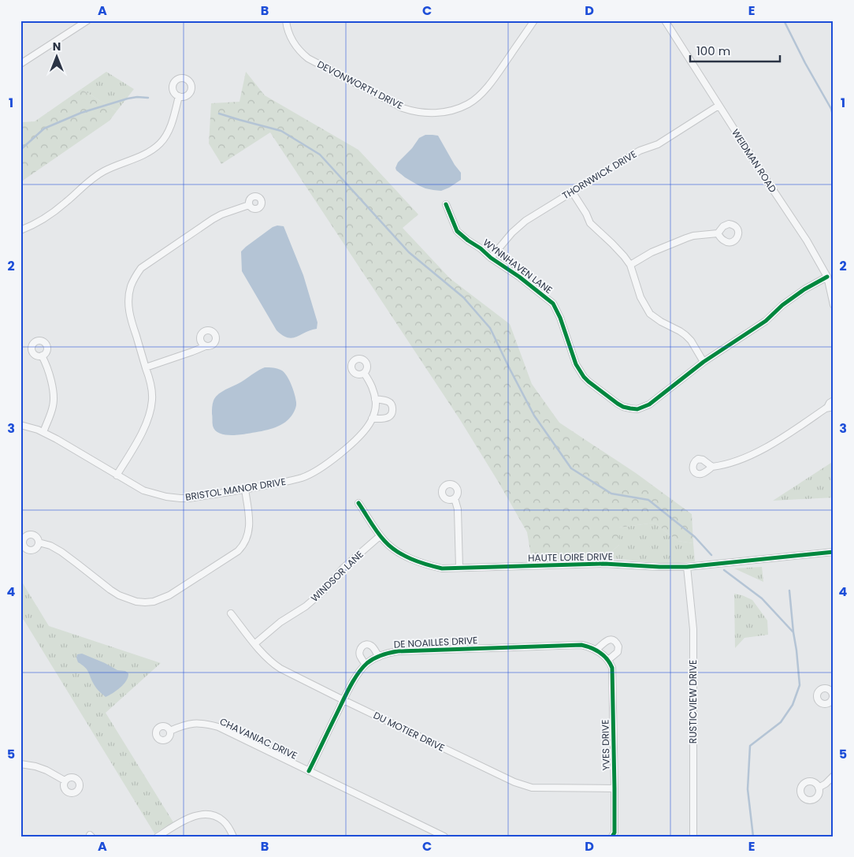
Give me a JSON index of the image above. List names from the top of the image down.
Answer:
{
  "streets": {
    "street": [
      "DEVONWORTH DRIVE",
      "WEIDMAN ROAD",
      "THORNWICK DRIVE",
      "WYNNHAVEN LANE",
      "BRISTOL MANOR DRIVE",
      "HAUTE LOIRE DRIVE",
      "WINDSOR LANE",
      "DE NOAILLES DRIVE",
      "RUSTICVIEW DRIVE",
      "DU MOTIER DRIVE",
      "CHAVANIAC DRIVE",
      "YVES DRIVE"
    ]
  },
  "crossings": [
    ["WEIDMAN ROAD", "THORNWICK DRIVE"],
    ["THORNWICK DRIVE", "WYNNHAVEN LANE"],
    ["HAUTE LOIRE DRIVE", "WINDSOR LANE"],
    ["HAUTE LOIRE DRIVE", "RUSTICVIEW DRIVE"],
    ["WINDSOR LANE", "DU MOTIER DRIVE"],
    ["DE NOAILLES DRIVE", "DU MOTIER DRIVE"],
    ["DE NOAILLES DRIVE", "CHAVANIAC DRIVE"],
    ["DE NOAILLES DRIVE", "YVES DRIVE"],
    ["DU MOTIER DRIVE", "YVES DRIVE"]
  ],
  "scale_bar": "100 m",
  "north": "top",
  "grid": {
    "columns": [
      "A",
      "B",
      "C",
      "D",
      "E"
    ],
    "rows": [
      "1",
      "2",
      "3",
      "4",
      "5"
    ]
  }
}
